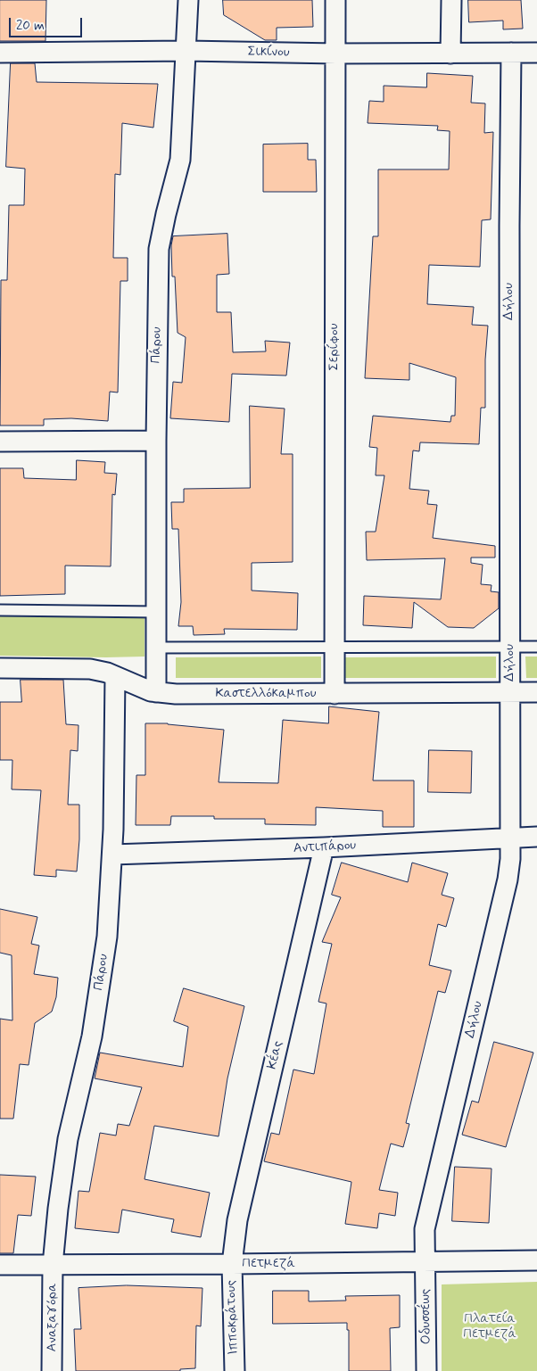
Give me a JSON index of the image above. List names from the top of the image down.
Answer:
{
  "streets": {
    "street": [
      "Σικίνου",
      "Δήλου",
      "Πάρου",
      "Σερίφου",
      "Καστελλόκαμπου",
      "Αντιπάρου",
      "Κέας",
      "Πετμεζά",
      "Οδυσσέως",
      "Αναξαγόρα",
      "Ιπποκράτους"
    ]
  },
  "crossings": [
    ["Σικίνου", "Δήλου"],
    ["Σικίνου", "Πάρου"],
    ["Σικίνου", "Σερίφου"],
    ["Δήλου", "Καστελλόκαμπου"],
    ["Δήλου", "Αντιπάρου"],
    ["Δήλου", "Πετμεζά"],
    ["Δήλου", "Οδυσσέως"],
    ["Πάρου", "Καστελλόκαμπου"],
    ["Πάρου", "Αντιπάρου"],
    ["Πάρου", "Πετμεζά"],
    ["Πάρου", "Αναξαγόρα"],
    ["Σερίφου", "Καστελλόκαμπου"],
    ["Αντιπάρου", "Κέας"],
    ["Κέας", "Πετμεζά"],
    ["Κέας", "Ιπποκράτους"],
    ["Πετμεζά", "Οδυσσέως"],
    ["Πετμεζά", "Αναξαγόρα"],
    ["Πετμεζά", "Ιπποκράτους"]
  ],
  "parks": ["Πλατεία Πετμεζά"],
  "scale_bar": "20 m"
}
